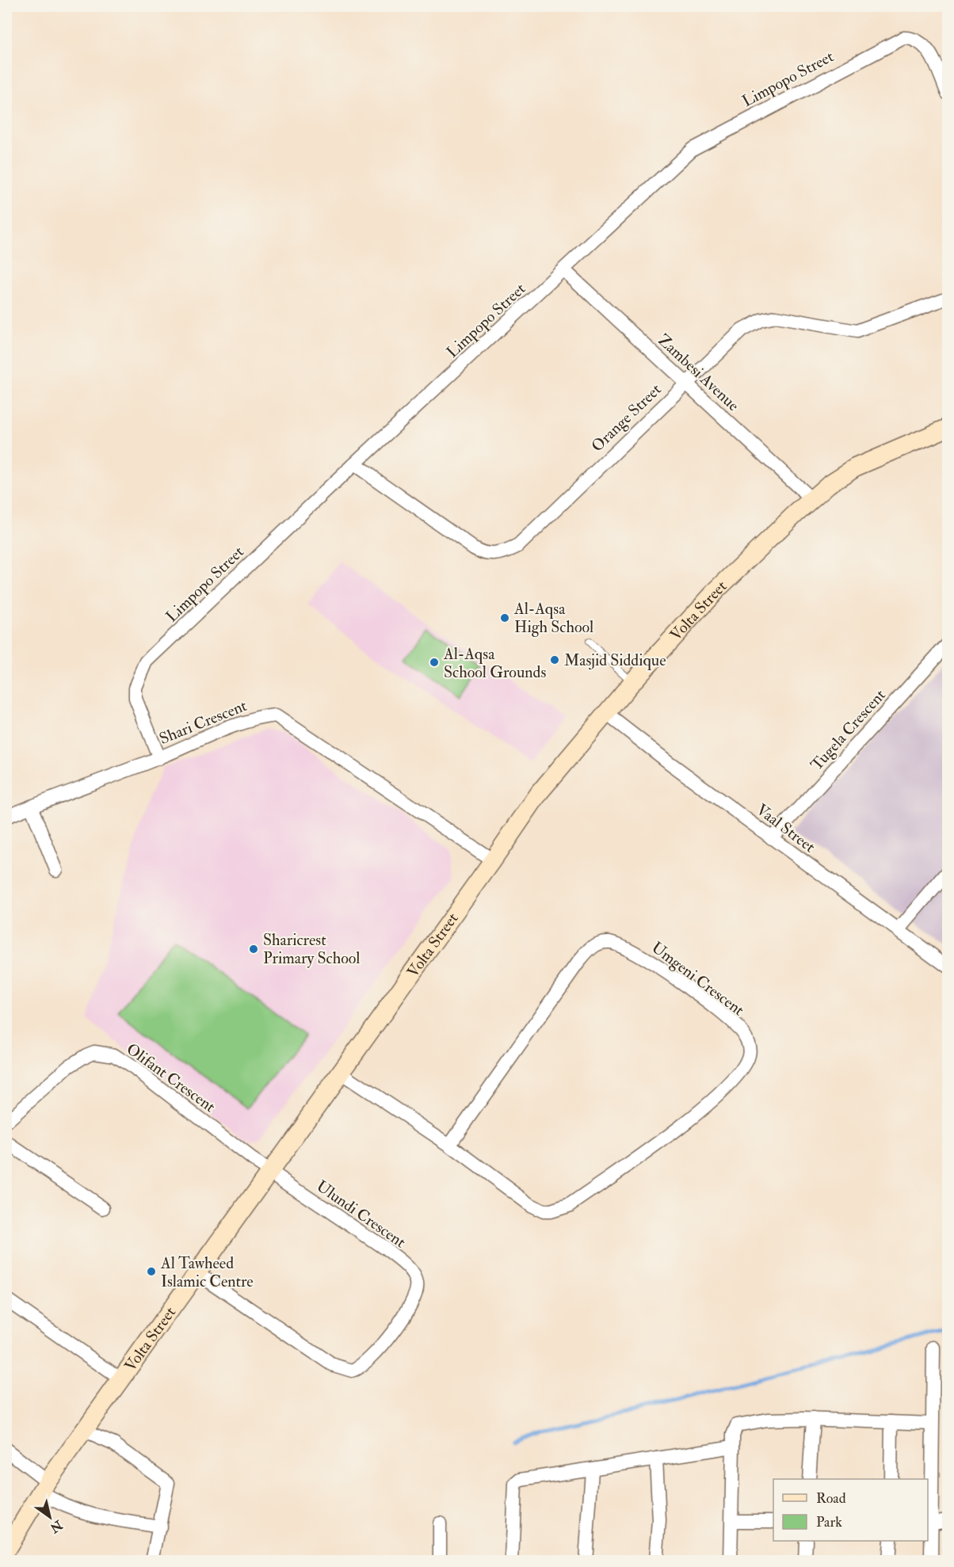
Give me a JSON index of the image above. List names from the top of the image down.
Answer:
{
  "streets": {
    "street": [
      "Limpopo Street",
      "Zambesi Avenue",
      "Orange Street",
      "Volta Street",
      "Shari Crescent",
      "Tugela Crescent",
      "Vaal Street",
      "Umgeni Crescent",
      "Olifant Crescent",
      "Ulundi Crescent"
    ]
  },
  "crossings": [
    ["Limpopo Street", "Zambesi Avenue"],
    ["Limpopo Street", "Orange Street"],
    ["Limpopo Street", "Shari Crescent"],
    ["Zambesi Avenue", "Orange Street"],
    ["Zambesi Avenue", "Volta Street"],
    ["Volta Street", "Shari Crescent"],
    ["Volta Street", "Vaal Street"],
    ["Volta Street", "Umgeni Crescent"],
    ["Volta Street", "Olifant Crescent"],
    ["Volta Street", "Ulundi Crescent"],
    ["Tugela Crescent", "Vaal Street"],
    ["Olifant Crescent", "Ulundi Crescent"]
  ],
  "places": [
    "Al-Aqsa High School",
    "Masjid Siddique",
    "Al-Aqsa School Grounds",
    "Sharicrest Primary School",
    "Al Tawheed Islamic Centre"
  ],
  "legend": ["Road", "Park"],
  "north": "bottom right"
}
